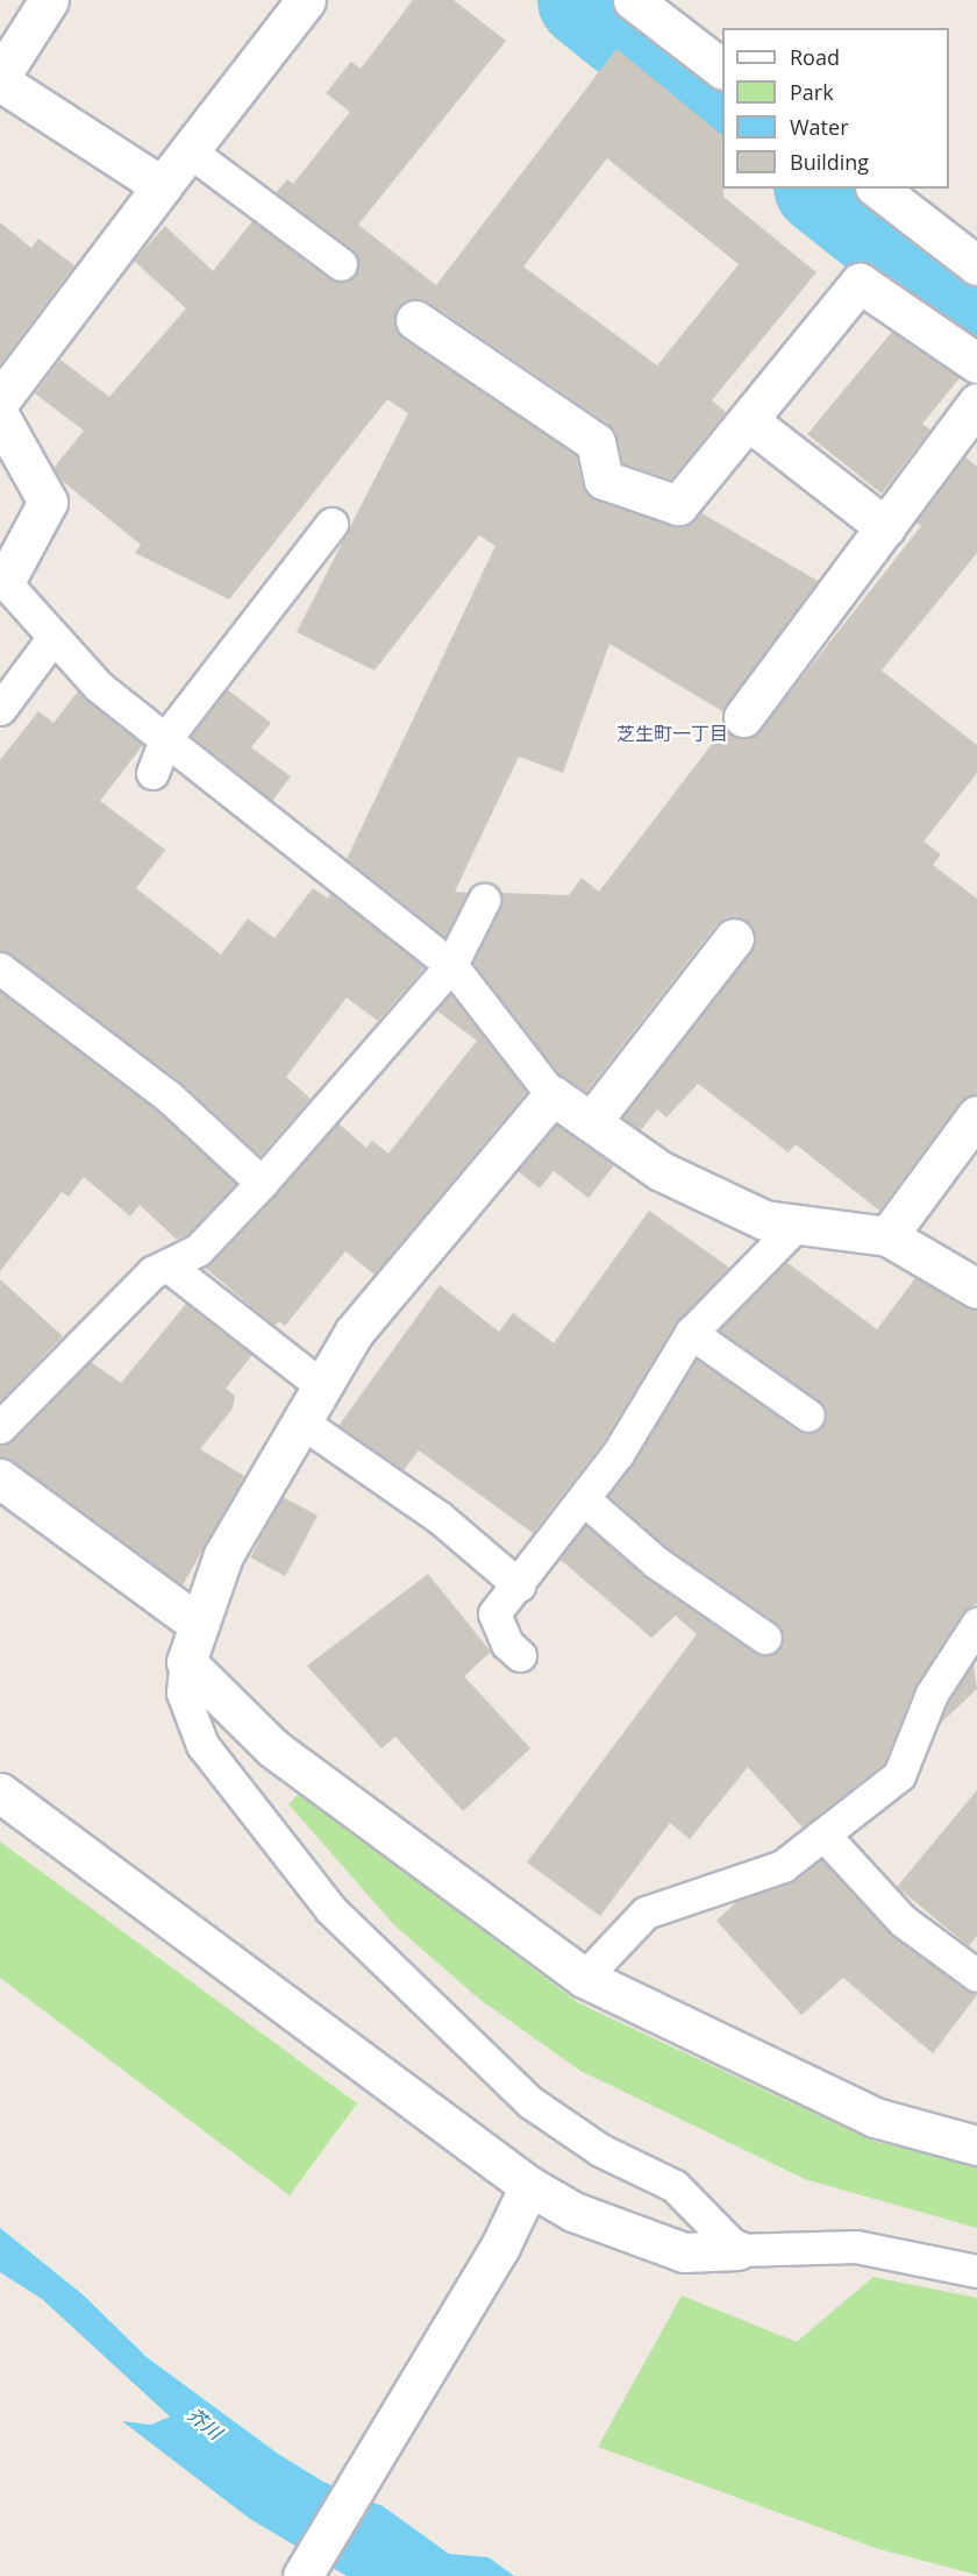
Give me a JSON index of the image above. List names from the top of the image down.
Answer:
{
  "districts": ["芝生町一丁目"],
  "water": ["芥川"],
  "legend": [
    "Road",
    "Park",
    "Water",
    "Building"
  ]
}
